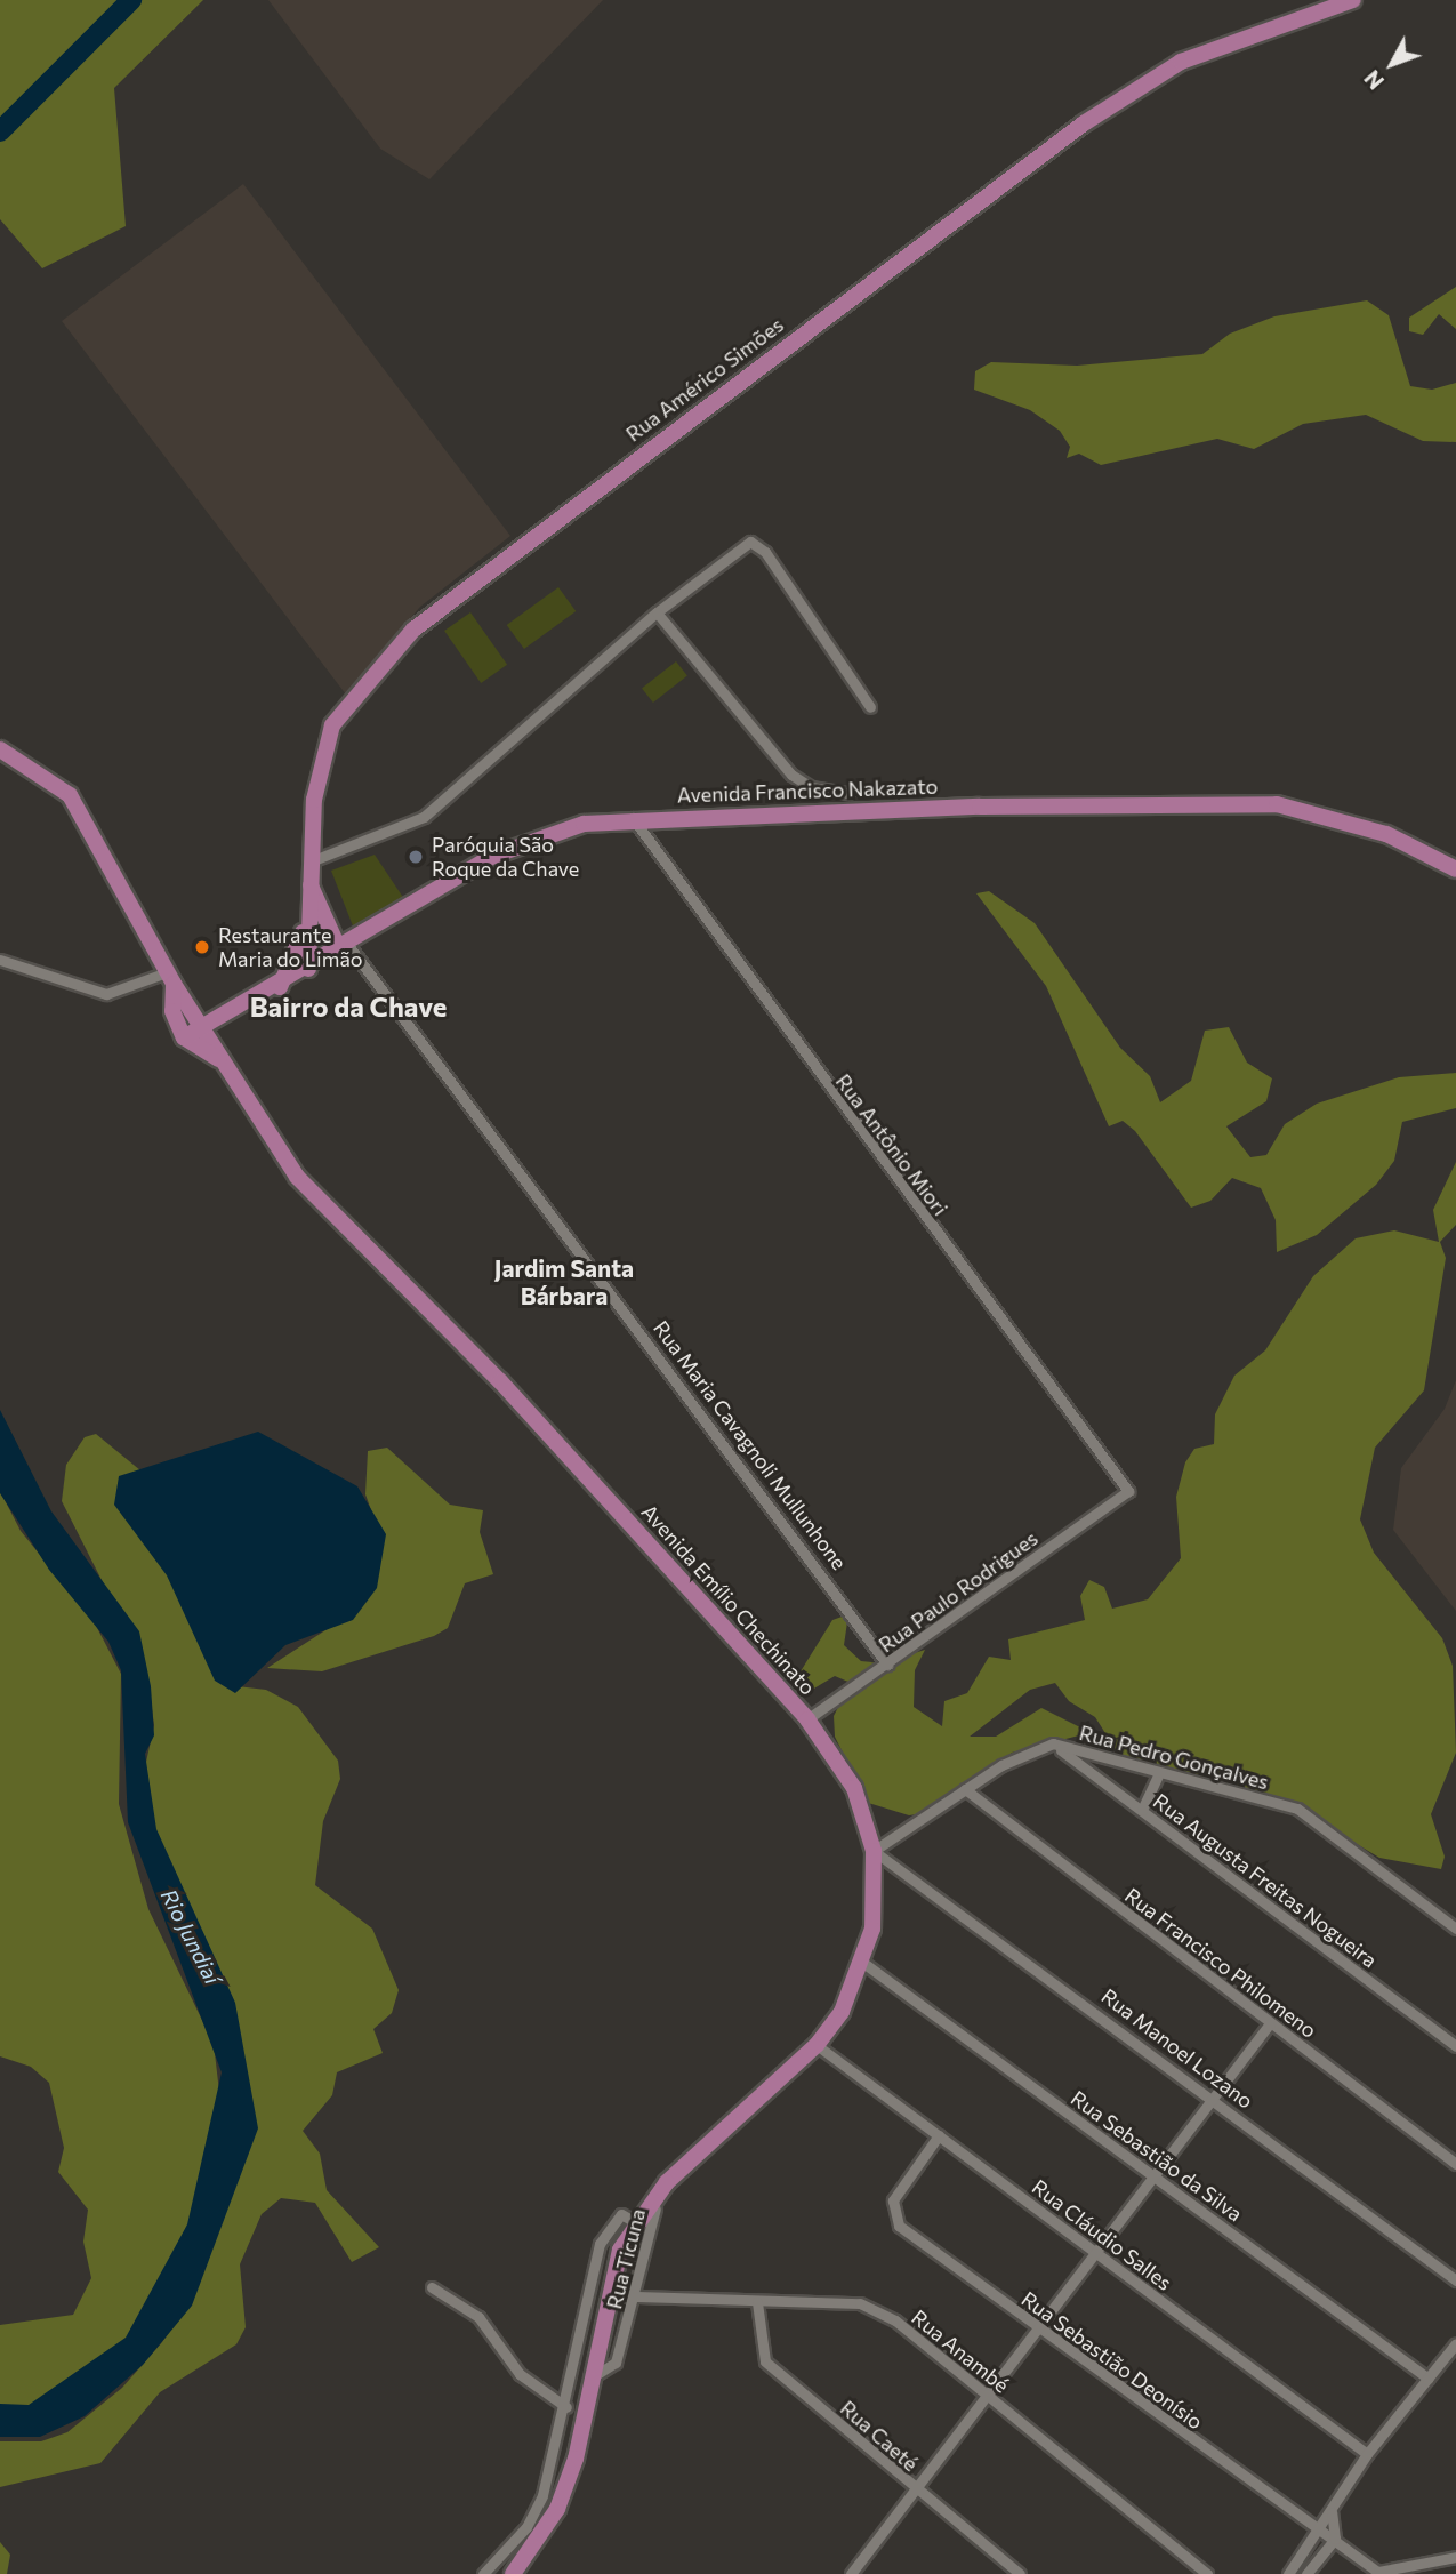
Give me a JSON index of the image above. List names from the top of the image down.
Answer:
{
  "streets": {
    "main road": [
      "Rua Américo Simões",
      "Avenida Francisco Nakazato",
      "Rua Maria Cavagnoli Mullunhone",
      "Avenida Emílio Chechinato"
    ],
    "street": [
      "Rua Antônio Miori",
      "Rua Paulo Rodrigues",
      "Rua Pedro Gonçalves",
      "Rua Augusta Freitas Nogueira",
      "Rua Francisco Philomeno",
      "Rua Manoel Lozano",
      "Rua Sebastião da Silva",
      "Rua Cláudio Salles",
      "Rua Ticuna",
      "Rua Anambé",
      "Rua Sebastião Deonísio",
      "Rua Caeté"
    ]
  },
  "crossings": [
    ["Rua Américo Simões", "Avenida Francisco Nakazato"],
    ["Rua Américo Simões", "Rua Maria Cavagnoli Mullunhone"],
    ["Avenida Francisco Nakazato", "Rua Antônio Miori"],
    ["Avenida Francisco Nakazato", "Rua Maria Cavagnoli Mullunhone"],
    ["Avenida Francisco Nakazato", "Avenida Emílio Chechinato"],
    ["Rua Antônio Miori", "Rua Paulo Rodrigues"],
    ["Rua Maria Cavagnoli Mullunhone", "Rua Paulo Rodrigues"],
    ["Rua Paulo Rodrigues", "Avenida Emílio Chechinato"],
    ["Avenida Emílio Chechinato", "Rua Pedro Gonçalves"],
    ["Avenida Emílio Chechinato", "Rua Manoel Lozano"],
    ["Avenida Emílio Chechinato", "Rua Sebastião da Silva"],
    ["Avenida Emílio Chechinato", "Rua Cláudio Salles"],
    ["Avenida Emílio Chechinato", "Rua Ticuna"],
    ["Rua Pedro Gonçalves", "Rua Augusta Freitas Nogueira"],
    ["Rua Pedro Gonçalves", "Rua Francisco Philomeno"],
    ["Rua Pedro Gonçalves", "Rua Manoel Lozano"],
    ["Rua Cláudio Salles", "Rua Sebastião Deonísio"],
    ["Rua Ticuna", "Rua Anambé"],
    ["Rua Anambé", "Rua Caeté"]
  ],
  "districts": ["Bairro da Chave", "Jardim Santa Bárbara"],
  "water": ["Rio Jundiaí"],
  "places": ["Paróquia São Roque da Chave", "Restaurante Maria do Limão"],
  "north": "bottom left"
}
